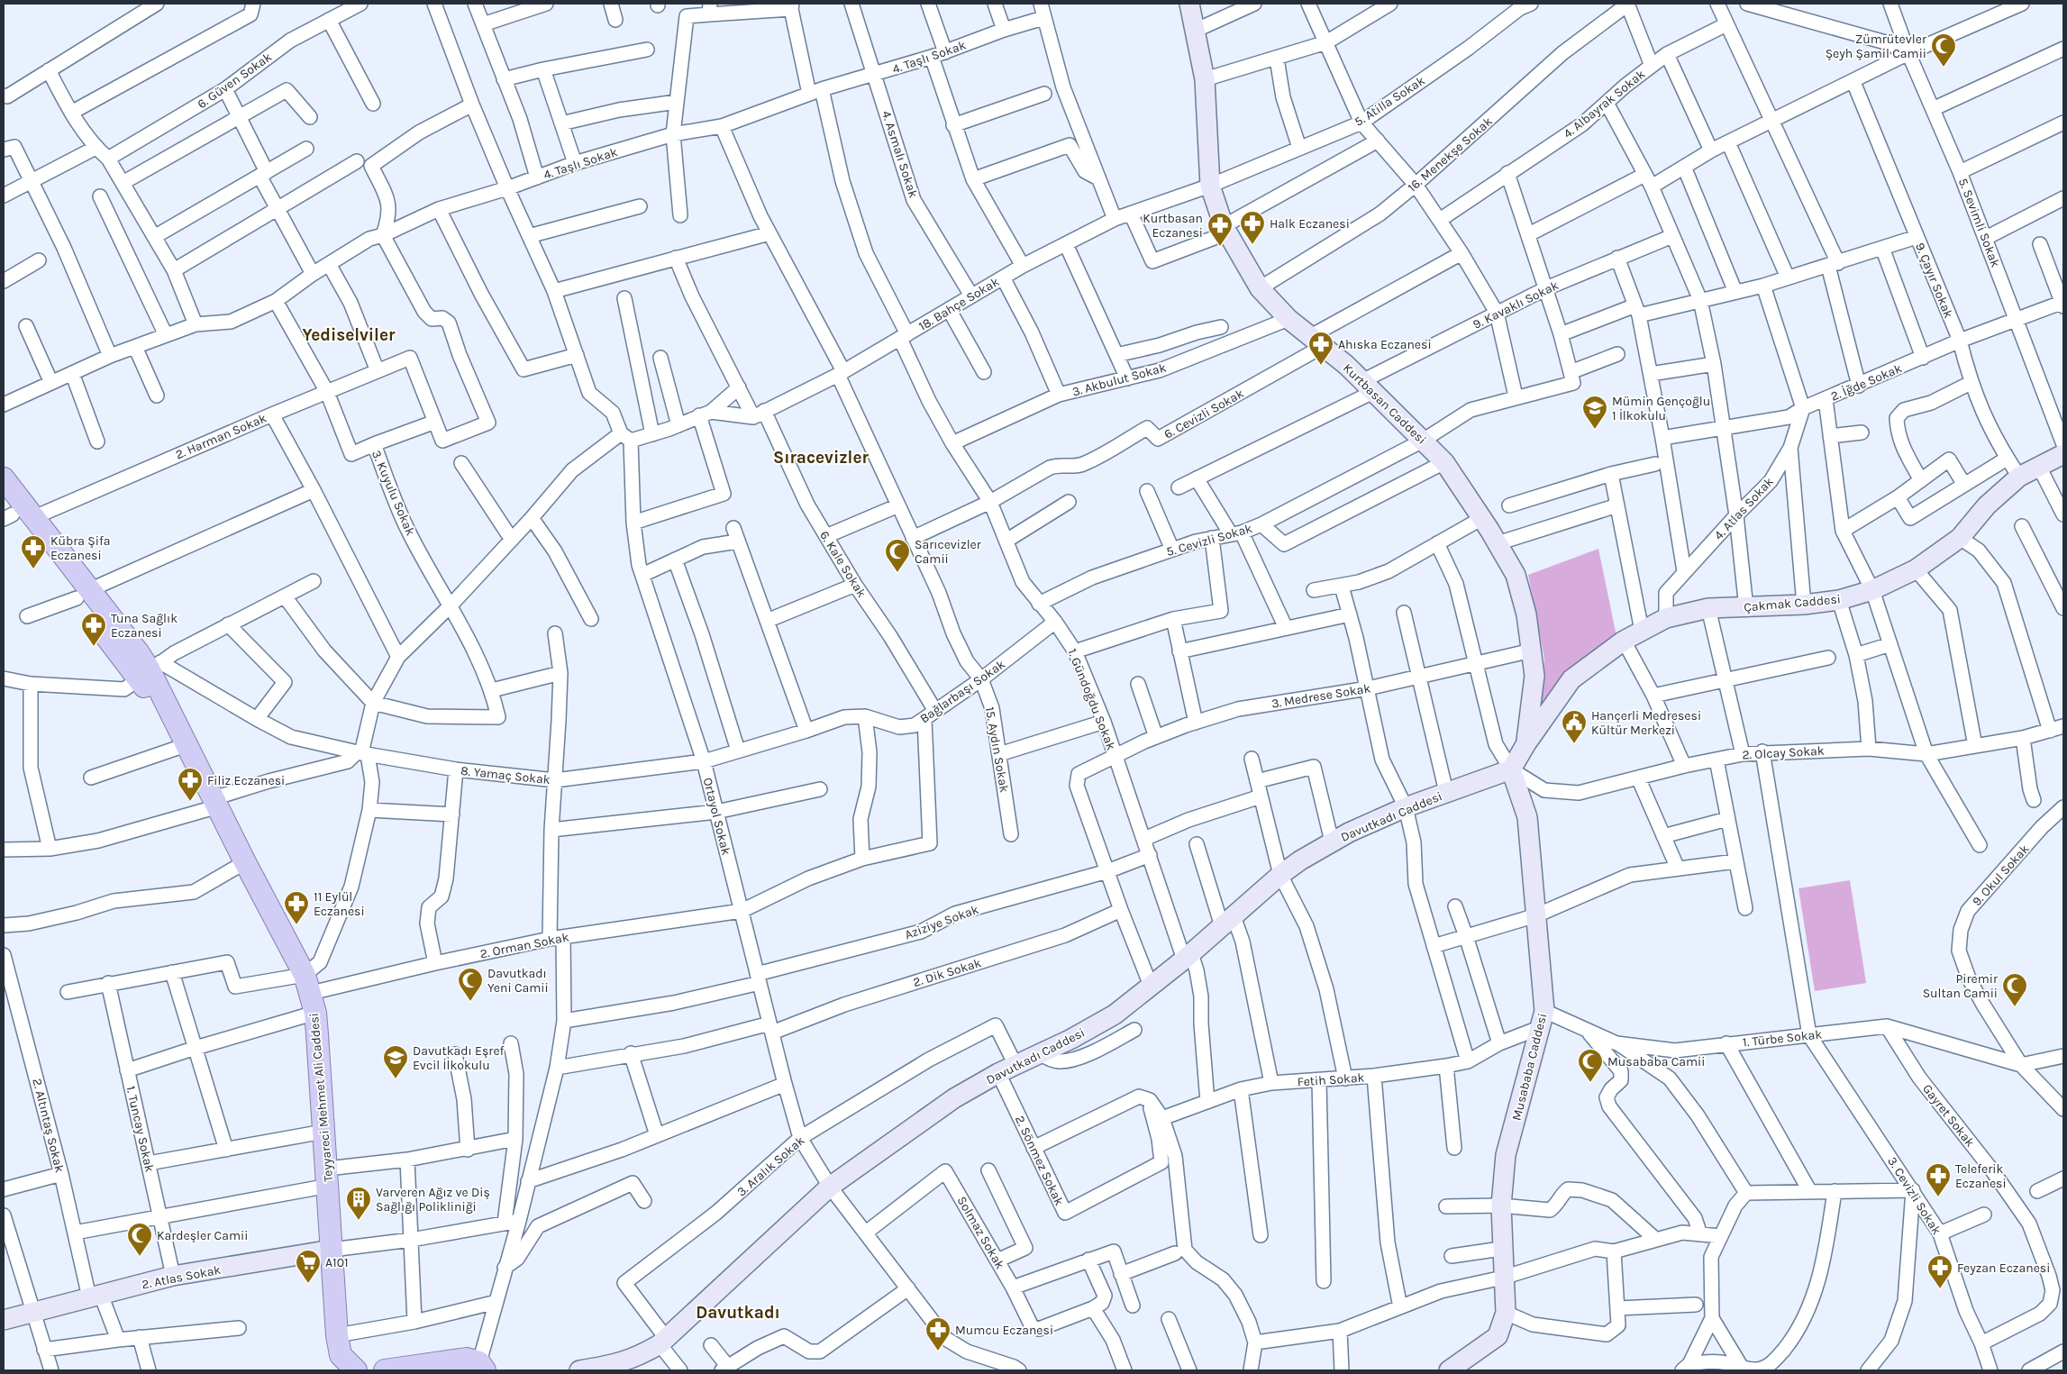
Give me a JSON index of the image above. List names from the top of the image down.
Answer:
{
  "streets": {
    "main road": [
      "Kurtbasan Caddesi",
      "Çakmak Caddesi",
      "Davutkadı Caddesi",
      "Musababa Caddesi",
      "Teyyareci Mehmet Ali Caddesi",
      "2. Atlas Sokak"
    ],
    "street": [
      "4. Taşlı Sokak",
      "6. Güven Sokak",
      "5. Atilla Sokak",
      "4. Albayrak Sokak",
      "4. Asmalı Sokak",
      "16. Menekşe Sokak",
      "5. Sevimli Sokak",
      "9. Çayır Sokak",
      "18. Bahçe Sokak",
      "9. Kavaklı Sokak",
      "3. Akbulut Sokak",
      "2. İğde Sokak",
      "6. Cevizli Sokak",
      "2. Harman Sokak",
      "3. Kuyulu Sokak",
      "4. Atlas Sokak",
      "5. Cevizli Sokak",
      "6. Kale Sokak",
      "Bağlarbaşı Sokak",
      "3. Medrese Sokak",
      "1. Gündoğdu Sokak",
      "15. Aydın Sokak",
      "2. Olcay Sokak",
      "8. Yamaç Sokak",
      "Ortayol Sokak",
      "9. Okul Sokak",
      "Aziziye Sokak",
      "2. Orman Sokak",
      "2. Dik Sokak",
      "1. Türbe Sokak",
      "Fetih Sokak",
      "Gayret Sokak",
      "2. Altıntaş Sokak",
      "1. Tuncay Sokak",
      "2. Sönmez Sokak",
      "3. Aralık Sokak",
      "3. Cevizli Sokak",
      "Solmaz Sokak"
    ]
  },
  "crossings": [
    ["4. Taşlı Sokak", "4. Asmalı Sokak"],
    ["4. Taşlı Sokak", "3. Kuyulu Sokak"],
    ["4. Taşlı Sokak", "1. Gündoğdu Sokak"],
    ["4. Taşlı Sokak", "15. Aydın Sokak"],
    ["4. Taşlı Sokak", "Ortayol Sokak"],
    ["5. Atilla Sokak", "18. Bahçe Sokak"],
    ["5. Atilla Sokak", "Kurtbasan Caddesi"],
    ["4. Asmalı Sokak", "18. Bahçe Sokak"],
    ["16. Menekşe Sokak", "Kurtbasan Caddesi"],
    ["5. Sevimli Sokak", "2. İğde Sokak"],
    ["9. Çayır Sokak", "2. İğde Sokak"],
    ["9. Çayır Sokak", "Çakmak Caddesi"],
    ["18. Bahçe Sokak", "Kurtbasan Caddesi"],
    ["18. Bahçe Sokak", "6. Kale Sokak"],
    ["18. Bahçe Sokak", "1. Gündoğdu Sokak"],
    ["18. Bahçe Sokak", "15. Aydın Sokak"],
    ["9. Kavaklı Sokak", "Kurtbasan Caddesi"],
    ["3. Akbulut Sokak", "Kurtbasan Caddesi"],
    ["3. Akbulut Sokak", "1. Gündoğdu Sokak"],
    ["2. İğde Sokak", "4. Atlas Sokak"],
    ["Kurtbasan Caddesi", "6. Cevizli Sokak"],
    ["Kurtbasan Caddesi", "5. Cevizli Sokak"],
    ["Kurtbasan Caddesi", "Çakmak Caddesi"],
    ["Kurtbasan Caddesi", "3. Medrese Sokak"],
    ["6. Cevizli Sokak", "1. Gündoğdu Sokak"],
    ["2. Harman Sokak", "3. Kuyulu Sokak"],
    ["2. Harman Sokak", "Teyyareci Mehmet Ali Caddesi"],
    ["4. Atlas Sokak", "Çakmak Caddesi"],
    ["5. Cevizli Sokak", "1. Gündoğdu Sokak"],
    ["6. Kale Sokak", "Bağlarbaşı Sokak"],
    ["6. Kale Sokak", "2. Orman Sokak"],
    ["Bağlarbaşı Sokak", "1. Gündoğdu Sokak"],
    ["Bağlarbaşı Sokak", "15. Aydın Sokak"],
    ["Bağlarbaşı Sokak", "8. Yamaç Sokak"],
    ["Bağlarbaşı Sokak", "Ortayol Sokak"],
    ["Bağlarbaşı Sokak", "2. Orman Sokak"],
    ["3. Medrese Sokak", "1. Gündoğdu Sokak"],
    ["3. Medrese Sokak", "Aziziye Sokak"],
    ["1. Gündoğdu Sokak", "Davutkadı Caddesi"],
    ["1. Gündoğdu Sokak", "Aziziye Sokak"],
    ["1. Gündoğdu Sokak", "Fetih Sokak"],
    ["2. Olcay Sokak", "Davutkadı Caddesi"],
    ["2. Olcay Sokak", "Musababa Caddesi"],
    ["8. Yamaç Sokak", "Ortayol Sokak"],
    ["8. Yamaç Sokak", "Teyyareci Mehmet Ali Caddesi"],
    ["Ortayol Sokak", "Davutkadı Caddesi"],
    ["Ortayol Sokak", "Aziziye Sokak"],
    ["Ortayol Sokak", "2. Orman Sokak"],
    ["Ortayol Sokak", "2. Dik Sokak"],
    ["Ortayol Sokak", "3. Aralık Sokak"],
    ["Ortayol Sokak", "Solmaz Sokak"],
    ["Davutkadı Caddesi", "Musababa Caddesi"],
    ["Davutkadı Caddesi", "2. Sönmez Sokak"],
    ["Davutkadı Caddesi", "3. Aralık Sokak"],
    ["9. Okul Sokak", "1. Türbe Sokak"],
    ["2. Orman Sokak", "Teyyareci Mehmet Ali Caddesi"],
    ["1. Türbe Sokak", "Musababa Caddesi"],
    ["1. Türbe Sokak", "Fetih Sokak"],
    ["1. Türbe Sokak", "Gayret Sokak"],
    ["1. Türbe Sokak", "3. Cevizli Sokak"],
    ["Musababa Caddesi", "Fetih Sokak"],
    ["Teyyareci Mehmet Ali Caddesi", "2. Atlas Sokak"],
    ["Gayret Sokak", "3. Cevizli Sokak"],
    ["2. Altıntaş Sokak", "2. Atlas Sokak"],
    ["1. Tuncay Sokak", "2. Atlas Sokak"]
  ],
  "districts": ["Yediselviler", "Sıracevizler", "Davutkadı"],
  "places": {
    "mosque": [
      "Zümrütevler Şeyh Şamil Camii",
      "Sarıcevizler Camii",
      "Davutkadı Yeni Camii",
      "Piremir Sultan Camii",
      "Musababa Camii",
      "Kardeşler Camii"
    ],
    "pharmacy": [
      "Halk Eczanesi",
      "Kurtbasan Eczanesi",
      "Ahıska Eczanesi",
      "Kübra Şifa Eczanesi",
      "Tuna Sağlık Eczanesi",
      "Filiz Eczanesi",
      "11 Eylül Eczanesi",
      "Teleferik Eczanesi",
      "Feyzan Eczanesi",
      "Mumcu Eczanesi"
    ],
    "school or university": ["Mümin Gençoğlu 1 İlkokulu", "Davutkadı Eşref Evcil İlkokulu"],
    "public building": ["Hançerli Medresesi Kültür Merkezi"],
    "building": ["Varveren Ağız ve Diş Sağlığı Polikliniği"],
    "supermarket": ["A101"]
  }
}
